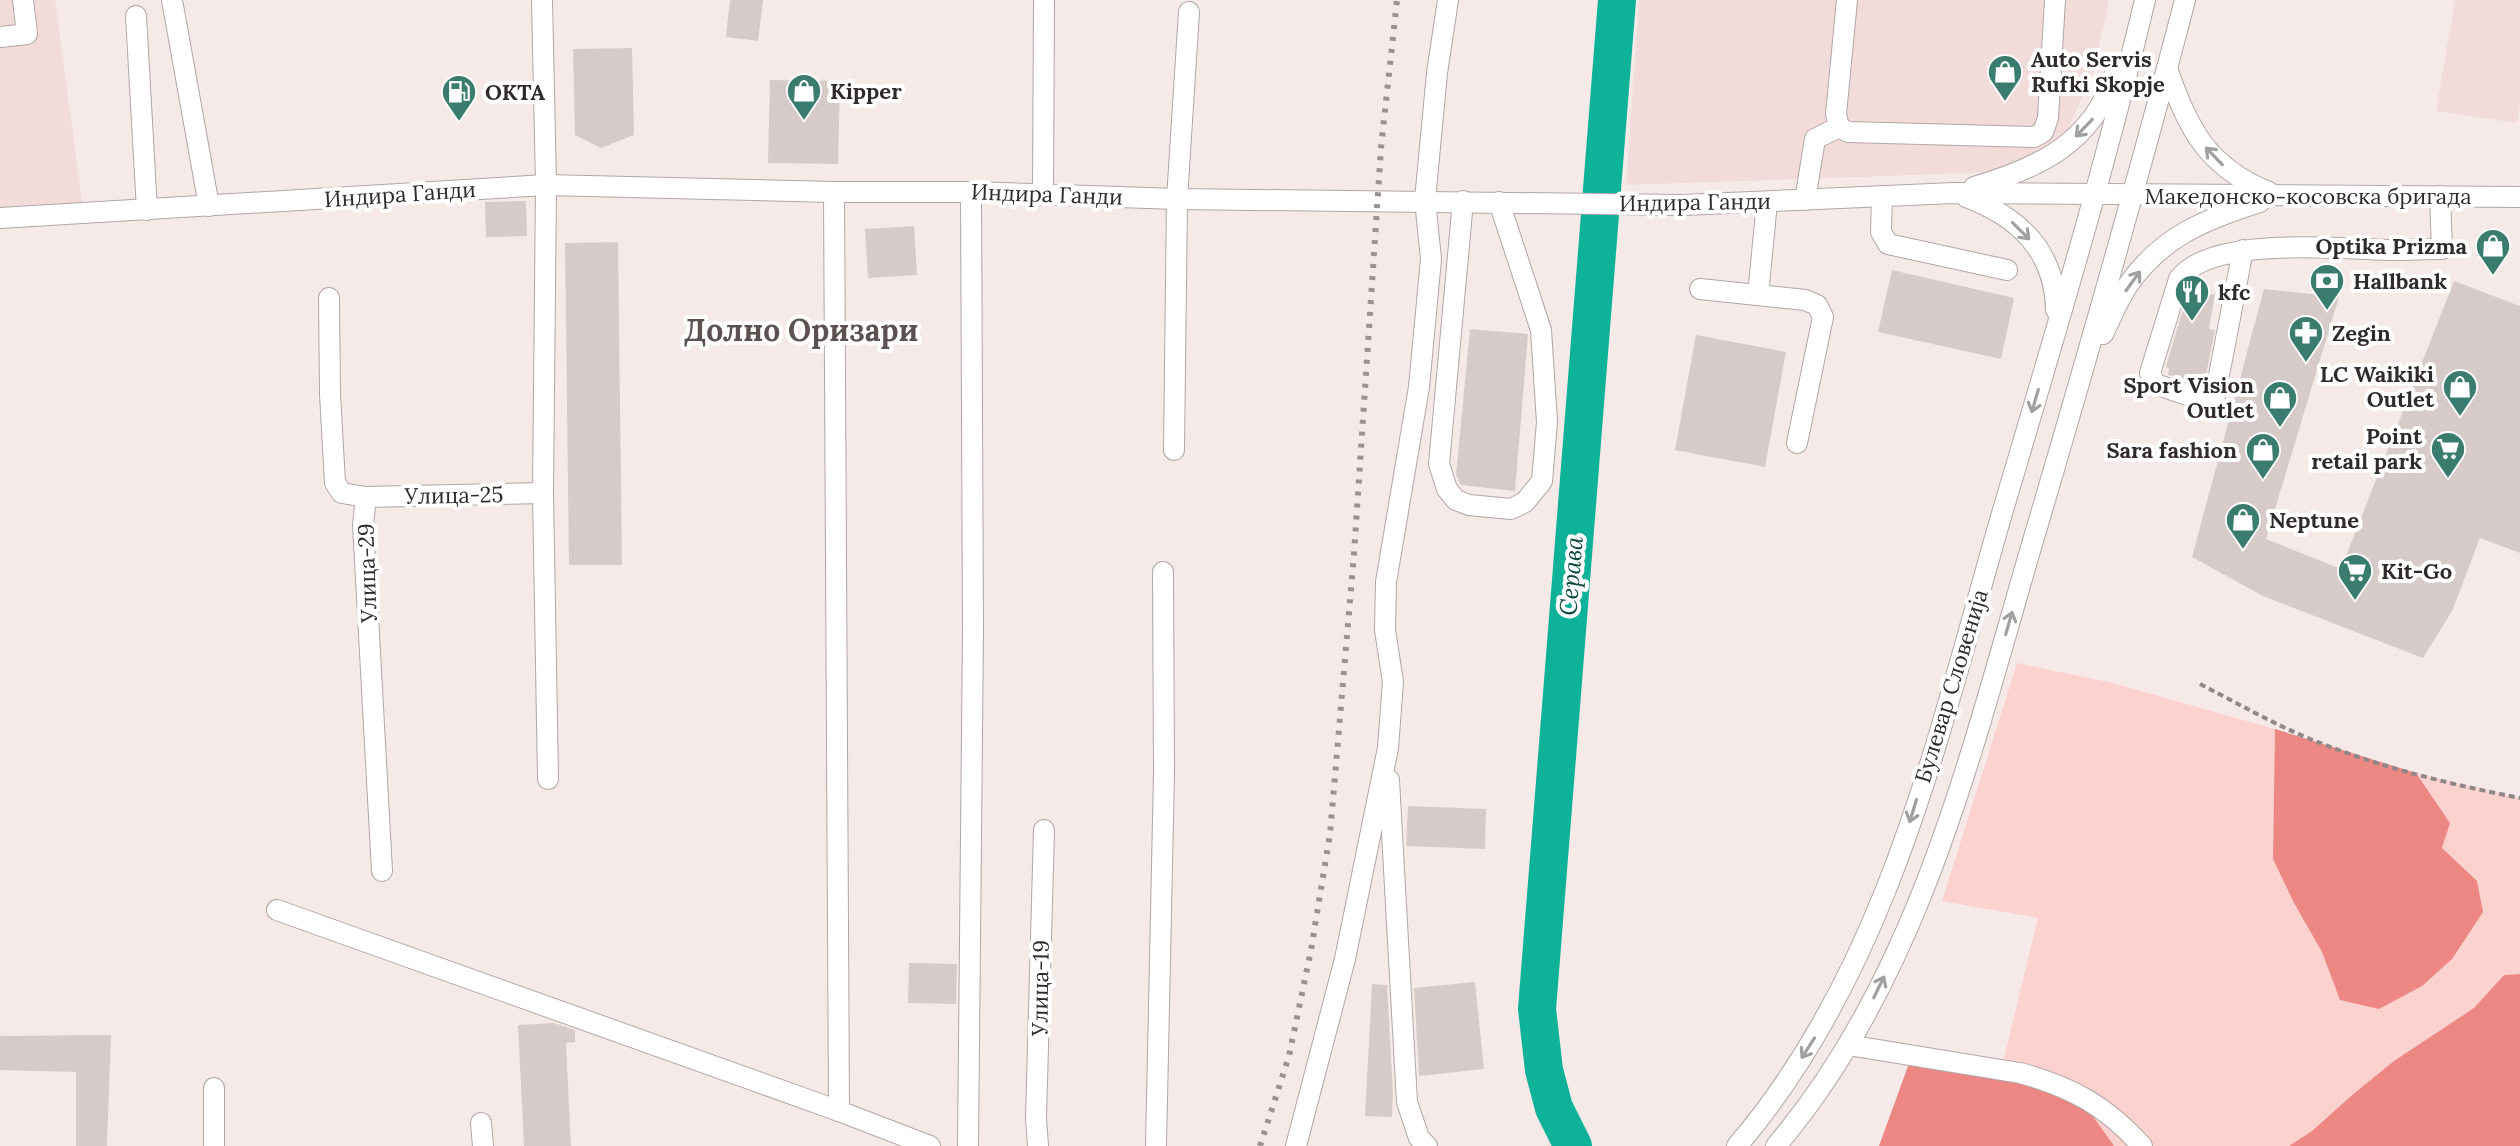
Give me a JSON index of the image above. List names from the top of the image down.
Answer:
{
  "streets": {
    "street": [
      "Индира Ганди",
      "Македонско-косовска бригада",
      "Улица-25",
      "Улица-29",
      "Булевар Словенија",
      "Улица-19"
    ]
  },
  "crossings": [
    ["Индира Ганди", "Македонско-косовска бригада"],
    ["Индира Ганди", "Булевар Словенија"],
    ["Македонско-косовска бригада", "Булевар Словенија"],
    ["Улица-25", "Улица-29"]
  ],
  "districts": ["Долно Оризари"],
  "water": ["Серава"],
  "places": {
    "shop": [
      "Auto Servis Rufki Skopje",
      "Kipper",
      "Optika Prizma",
      "LC Waikiki Outlet",
      "Sport Vision Outlet",
      "Sara fashion",
      "Neptune"
    ],
    "fuel station": ["ОКТА"],
    "bank": ["Hallbank"],
    "restaurant": ["kfc"],
    "pharmacy": ["Zegin"],
    "supermarket": ["Point retail park", "Kit-Go"]
  }
}
